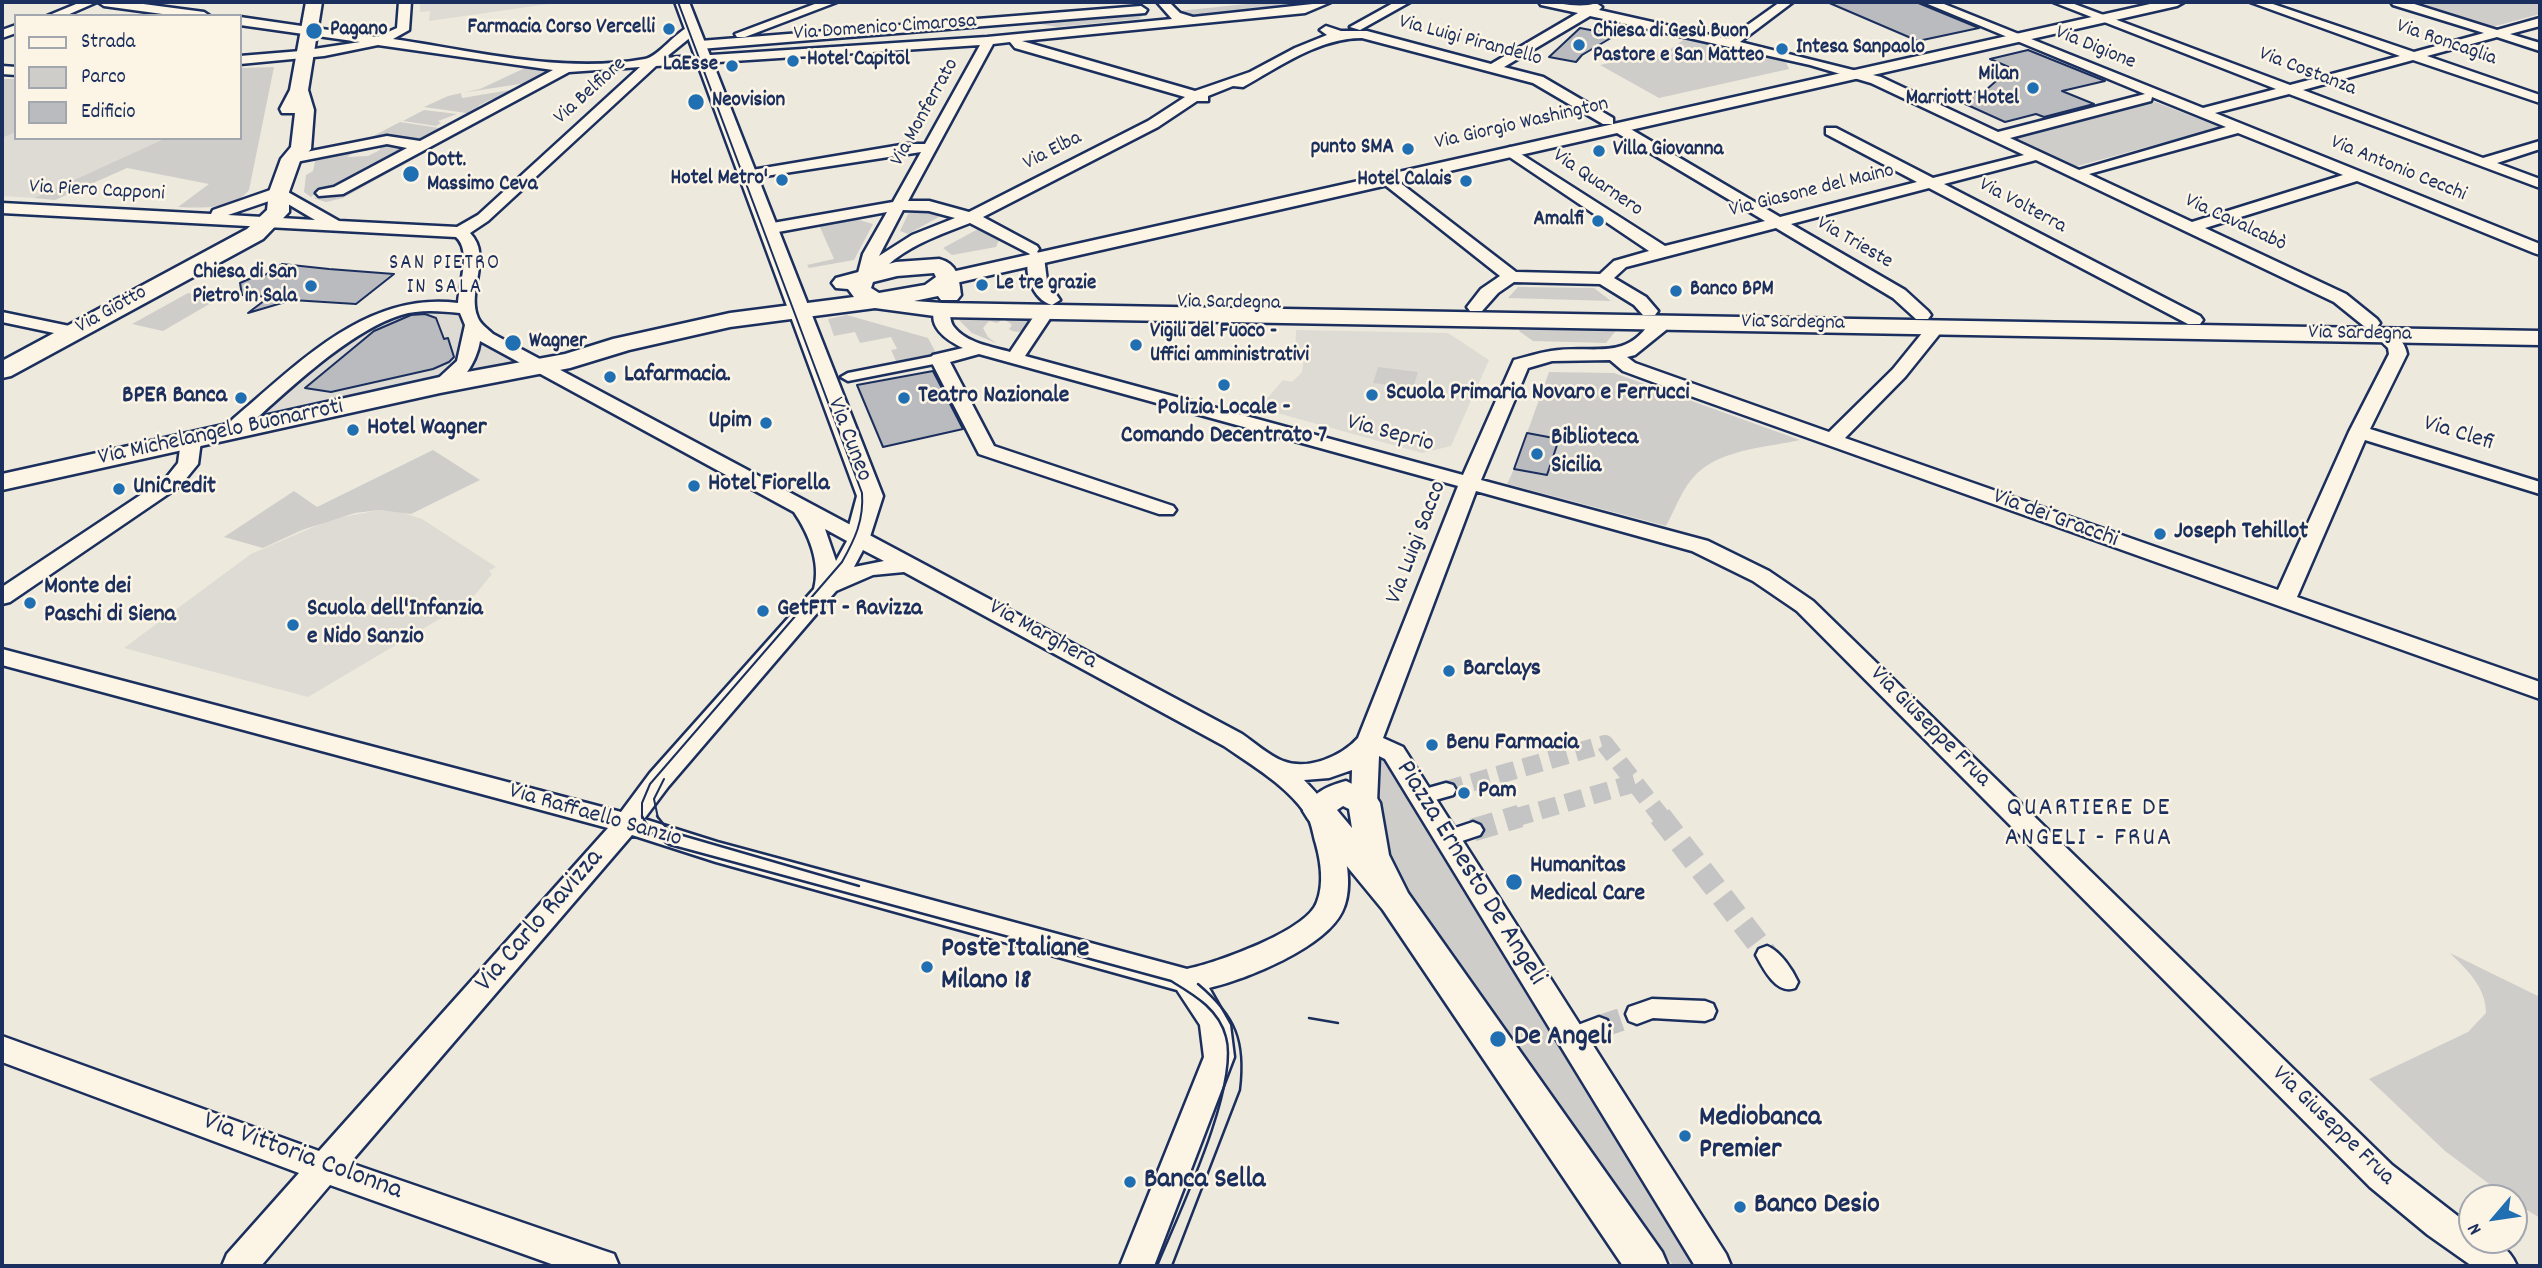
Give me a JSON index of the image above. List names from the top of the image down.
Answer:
{
  "streets": {
    "main road": ["Via Sardegna", "Via Giotto", "Via Michelangelo Buonarroti"],
    "street": [
      "Via Domenico Cimarosa",
      "Via Luigi Pirandello",
      "Via Roncaglia",
      "Via Digione",
      "Via Costanza",
      "Via Belfiore",
      "Via Monferrato",
      "Via Giorgio Washington",
      "Via Elba",
      "Via Antonio Cecchi",
      "Via Quarnero",
      "Via Piero Capponi",
      "Via Giasone del Maino",
      "Via Volterra",
      "Via Cavalcabò",
      "Via Trieste",
      "Via Seprio",
      "Via Clefi",
      "Via Cuneo",
      "Via dei Gracchi",
      "Via Luigi Sacco",
      "Via Marghera",
      "Via Giuseppe Frua",
      "Via Raffaello Sanzio",
      "Piazza Ernesto De Angeli",
      "Via Carlo Ravizza",
      "Via Vittoria Colonna"
    ]
  },
  "crossings": [
    ["Via Domenico Cimarosa", "Via Monferrato"],
    ["Via Domenico Cimarosa", "Via Elba"],
    ["Via Luigi Pirandello", "Via Giorgio Washington"],
    ["Via Luigi Pirandello", "Via Trieste"],
    ["Via Digione", "Via Giorgio Washington"],
    ["Via Digione", "Via Antonio Cecchi"],
    ["Via Costanza", "Via Giorgio Washington"],
    ["Via Giorgio Washington", "Via Quarnero"],
    ["Via Giorgio Washington", "Via Trieste"],
    ["Via Giorgio Washington", "Via Sardegna"],
    ["Via Giorgio Washington", "Via Michelangelo Buonarroti"],
    ["Via Elba", "Via Michelangelo Buonarroti"],
    ["Via Quarnero", "Via Giasone del Maino"],
    ["Via Giasone del Maino", "Via Volterra"],
    ["Via Giasone del Maino", "Via Cavalcabò"],
    ["Via Giasone del Maino", "Via Trieste"],
    ["Via Volterra", "Via Sardegna"],
    ["Via Cavalcabò", "Via Sardegna"],
    ["Via Trieste", "Via Sardegna"],
    ["Via Sardegna", "Via Michelangelo Buonarroti"],
    ["Via Michelangelo Buonarroti", "Via Marghera"],
    ["Via Seprio", "Via Luigi Sacco"],
    ["Via Seprio", "Via Giuseppe Frua"],
    ["Via Cuneo", "Via Marghera"],
    ["Via Cuneo", "Via Carlo Ravizza"],
    ["Via Luigi Sacco", "Via Giuseppe Frua"],
    ["Via Luigi Sacco", "Piazza Ernesto De Angeli"],
    ["Via Marghera", "Piazza Ernesto De Angeli"],
    ["Via Marghera", "Via Carlo Ravizza"],
    ["Via Raffaello Sanzio", "Piazza Ernesto De Angeli"],
    ["Via Raffaello Sanzio", "Via Carlo Ravizza"],
    ["Via Carlo Ravizza", "Via Vittoria Colonna"]
  ],
  "districts": ["SAN PIETRO IN SALA", "QUARTIERE DE ANGELI - FRUA"],
  "places": [
    "Farmacia Corso Vercelli",
    "Pagano",
    "Chiesa di Gesù Buon Pastore e San Matteo",
    "Intesa Sanpaolo",
    "Hotel Capitol",
    "LaEsse",
    "Milan Marriott Hotel",
    "Neovision",
    "punto SMA",
    "Villa Giovanna",
    "Dott. Massimo Ceva",
    "Hotel Metro'",
    "Hotel Calais",
    "Amalfi",
    "Le tre grazie",
    "Chiesa di San Pietro in Sala",
    "Banco BPM",
    "Wagner",
    "Vigili del Fuoco - Uffici amministrativi",
    "Lafarmacia.",
    "Polizia Locale - Comando Decentrato 7",
    "Scuola Primaria Novaro e Ferrucci",
    "BPER Banca",
    "Teatro Nazionale",
    "Upim",
    "Hotel Wagner",
    "Biblioteca Sicilia",
    "Hotel Fiorella",
    "UniCredit",
    "Joseph Tehillot",
    "Monte dei Paschi di Siena",
    "GetFIT - Ravizza",
    "Scuola dell'Infanzia e Nido Sanzio",
    "Barclays",
    "Benu Farmacia",
    "Pam",
    "Humanitas Medical Care",
    "Poste Italiane Milano 18",
    "De Angeli",
    "Mediobanca Premier",
    "Banca Sella",
    "Banco Desio"
  ],
  "legend": ["Strada", "Parco", "Edificio"],
  "north": "bottom left"
}
